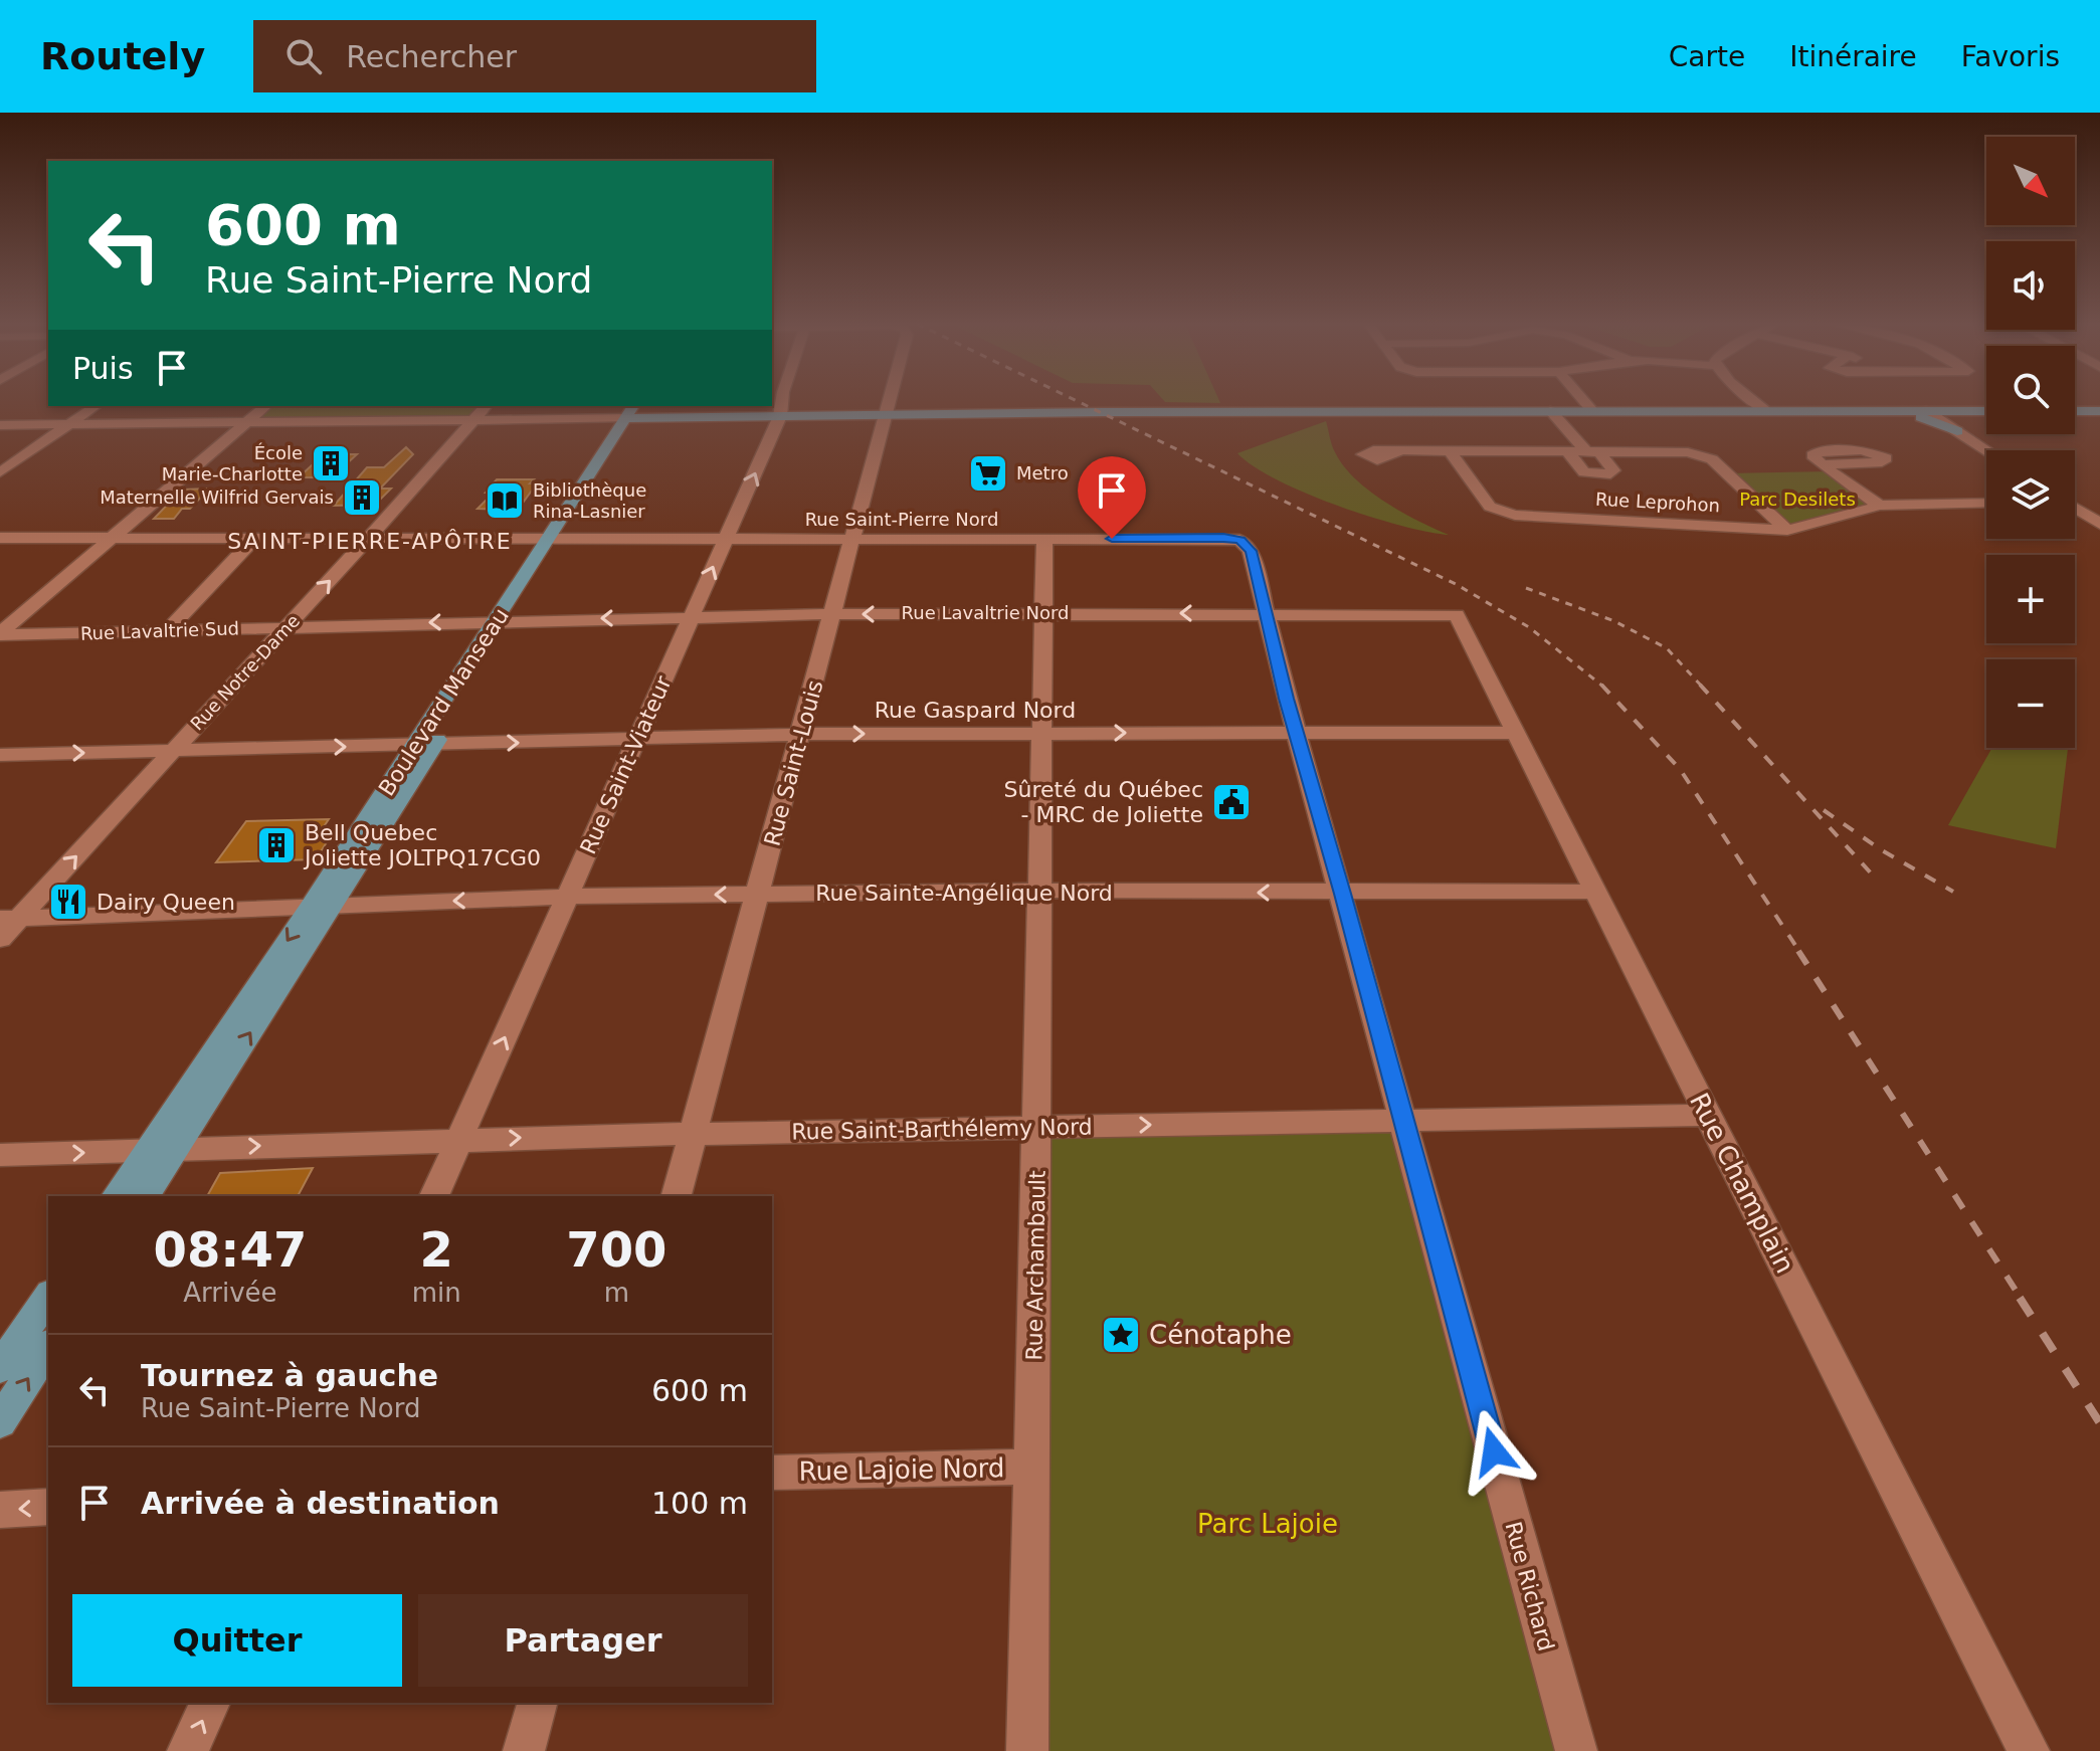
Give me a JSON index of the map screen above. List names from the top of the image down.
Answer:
{
  "streets": {
    "main road": ["Boulevard Manseau"],
    "street": [
      "Rue Leprohon",
      "Rue Saint-Pierre Nord",
      "Rue Lavaltrie Nord",
      "Rue Lavaltrie Sud",
      "Rue Notre-Dame",
      "Rue Gaspard Nord",
      "Rue Saint-Louis",
      "Rue Saint-Viateur",
      "Rue Sainte-Angélique Nord",
      "Rue Saint-Barthélemy Nord",
      "Rue Champlain",
      "Rue Archambault",
      "Rue Lajoie Nord",
      "Rue Richard"
    ]
  },
  "crossings": [
    ["Rue Saint-Pierre Nord", "Rue Notre-Dame"],
    ["Rue Saint-Pierre Nord", "Boulevard Manseau"],
    ["Rue Saint-Pierre Nord", "Rue Saint-Louis"],
    ["Rue Saint-Pierre Nord", "Rue Saint-Viateur"],
    ["Rue Saint-Pierre Nord", "Rue Archambault"],
    ["Rue Saint-Pierre Nord", "Rue Richard"],
    ["Rue Lavaltrie Nord", "Rue Lavaltrie Sud"],
    ["Rue Lavaltrie Nord", "Boulevard Manseau"],
    ["Rue Lavaltrie Nord", "Rue Saint-Louis"],
    ["Rue Lavaltrie Nord", "Rue Saint-Viateur"],
    ["Rue Lavaltrie Nord", "Rue Champlain"],
    ["Rue Lavaltrie Nord", "Rue Archambault"],
    ["Rue Lavaltrie Nord", "Rue Richard"],
    ["Rue Lavaltrie Sud", "Rue Notre-Dame"],
    ["Rue Lavaltrie Sud", "Boulevard Manseau"],
    ["Rue Notre-Dame", "Rue Gaspard Nord"],
    ["Rue Notre-Dame", "Rue Sainte-Angélique Nord"],
    ["Boulevard Manseau", "Rue Gaspard Nord"],
    ["Boulevard Manseau", "Rue Sainte-Angélique Nord"],
    ["Boulevard Manseau", "Rue Saint-Barthélemy Nord"],
    ["Rue Gaspard Nord", "Rue Saint-Louis"],
    ["Rue Gaspard Nord", "Rue Saint-Viateur"],
    ["Rue Gaspard Nord", "Rue Champlain"],
    ["Rue Gaspard Nord", "Rue Archambault"],
    ["Rue Gaspard Nord", "Rue Richard"],
    ["Rue Saint-Louis", "Rue Sainte-Angélique Nord"],
    ["Rue Saint-Louis", "Rue Saint-Barthélemy Nord"],
    ["Rue Saint-Viateur", "Rue Sainte-Angélique Nord"],
    ["Rue Saint-Viateur", "Rue Saint-Barthélemy Nord"],
    ["Rue Sainte-Angélique Nord", "Rue Champlain"],
    ["Rue Sainte-Angélique Nord", "Rue Archambault"],
    ["Rue Sainte-Angélique Nord", "Rue Richard"],
    ["Rue Saint-Barthélemy Nord", "Rue Champlain"],
    ["Rue Saint-Barthélemy Nord", "Rue Archambault"],
    ["Rue Saint-Barthélemy Nord", "Rue Richard"],
    ["Rue Archambault", "Rue Lajoie Nord"]
  ],
  "one_way": [
    "Rue Lavaltrie Nord",
    "Rue Gaspard Nord",
    "Rue Saint-Viateur",
    "Rue Sainte-Angélique Nord",
    "Rue Saint-Barthélemy Nord"
  ],
  "districts": ["SAINT-PIERRE-APÔTRE"],
  "parks": ["Parc Desilets", "Parc Lajoie"],
  "places": {
    "building": ["École Marie-Charlotte", "Maternelle Wilfrid Gervais", "Bell Quebec Joliette JOLTPQ17CG0"],
    "supermarket": ["Metro"],
    "library": ["Bibliothèque Rina-Lasnier"],
    "public building": ["Sûreté du Québec - MRC de Joliette"],
    "restaurant": ["Dairy Queen"],
    "place": ["Cénotaphe"]
  },
  "north": "bottom right",
  "page": {
    "header": "Routely",
    "search": "Rechercher",
    "nav": ["Carte", "Itinéraire", "Favoris"],
    "map_buttons": ["+", "−"],
    "turn": ["600 m", "Rue Saint-Pierre Nord"],
    "then": "Puis",
    "eta": [
      "08:47",
      "Arrivée",
      "2",
      "min",
      "700",
      "m"
    ],
    "list": [
      {
        "name": "Tournez à gauche",
        "note": "Rue Saint-Pierre Nord",
        "value": "600 m"
      },
      {
        "name": "Arrivée à destination",
        "value": "100 m"
      }
    ],
    "buttons": ["Quitter", "Partager"]
  }
}
